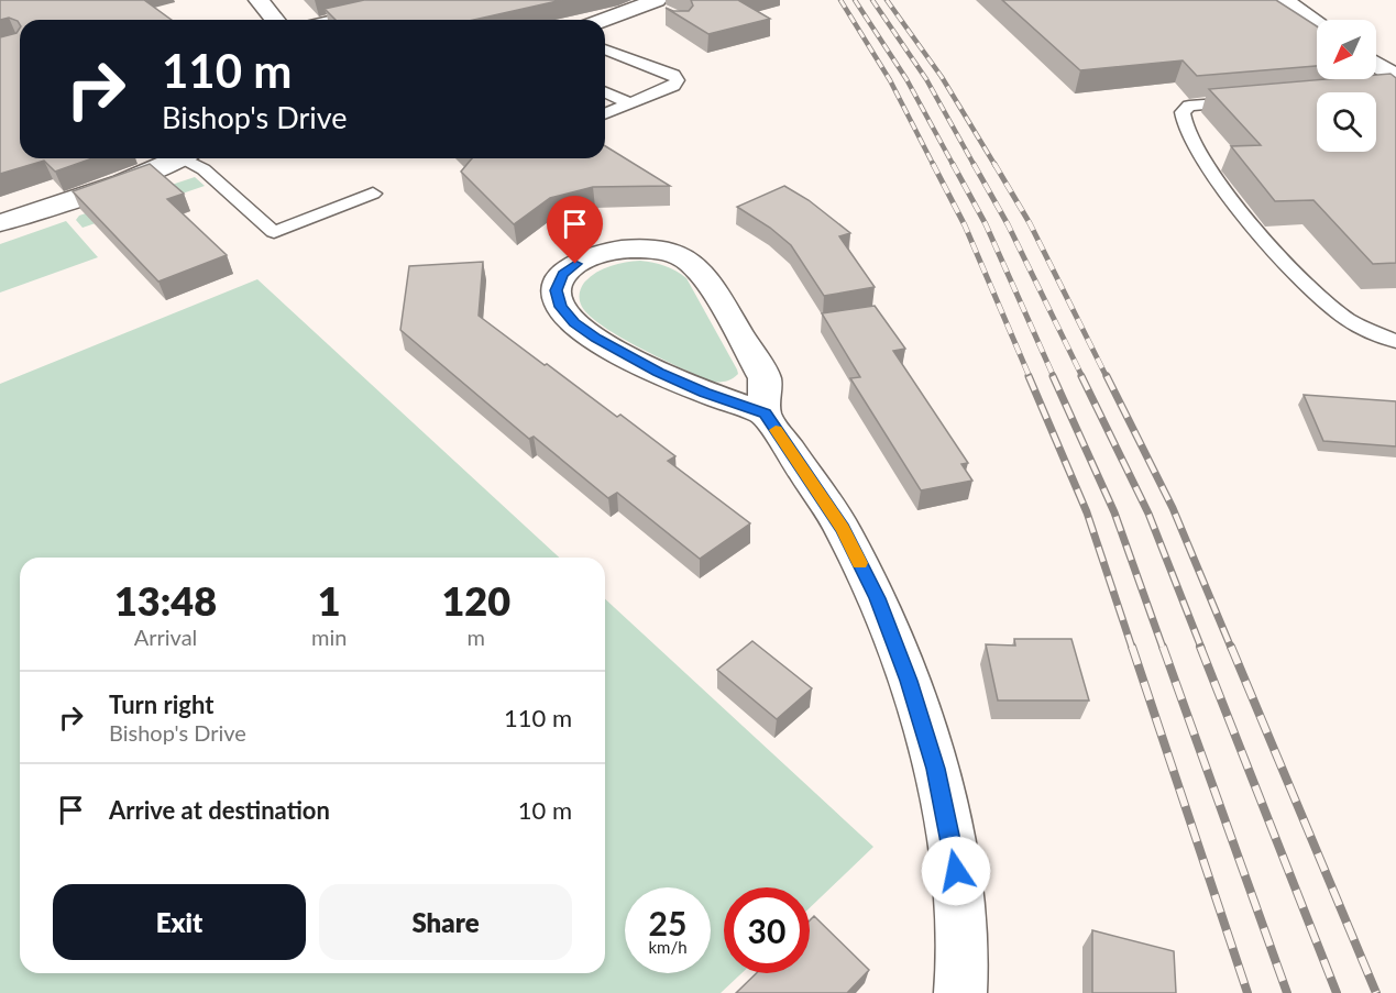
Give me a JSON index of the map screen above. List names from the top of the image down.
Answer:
{
  "north": "bottom left",
  "page": {
    "turn": ["110 m", "Bishop's Drive"],
    "eta": [
      "13:48",
      "Arrival",
      "1",
      "min",
      "120",
      "m"
    ],
    "list": [
      {
        "name": "Turn right",
        "note": "Bishop's Drive",
        "value": "110 m"
      },
      {
        "name": "Arrive at destination",
        "value": "10 m"
      }
    ],
    "buttons": ["Exit", "Share"],
    "speed": "25 km/h",
    "limit": "30"
  }
}
